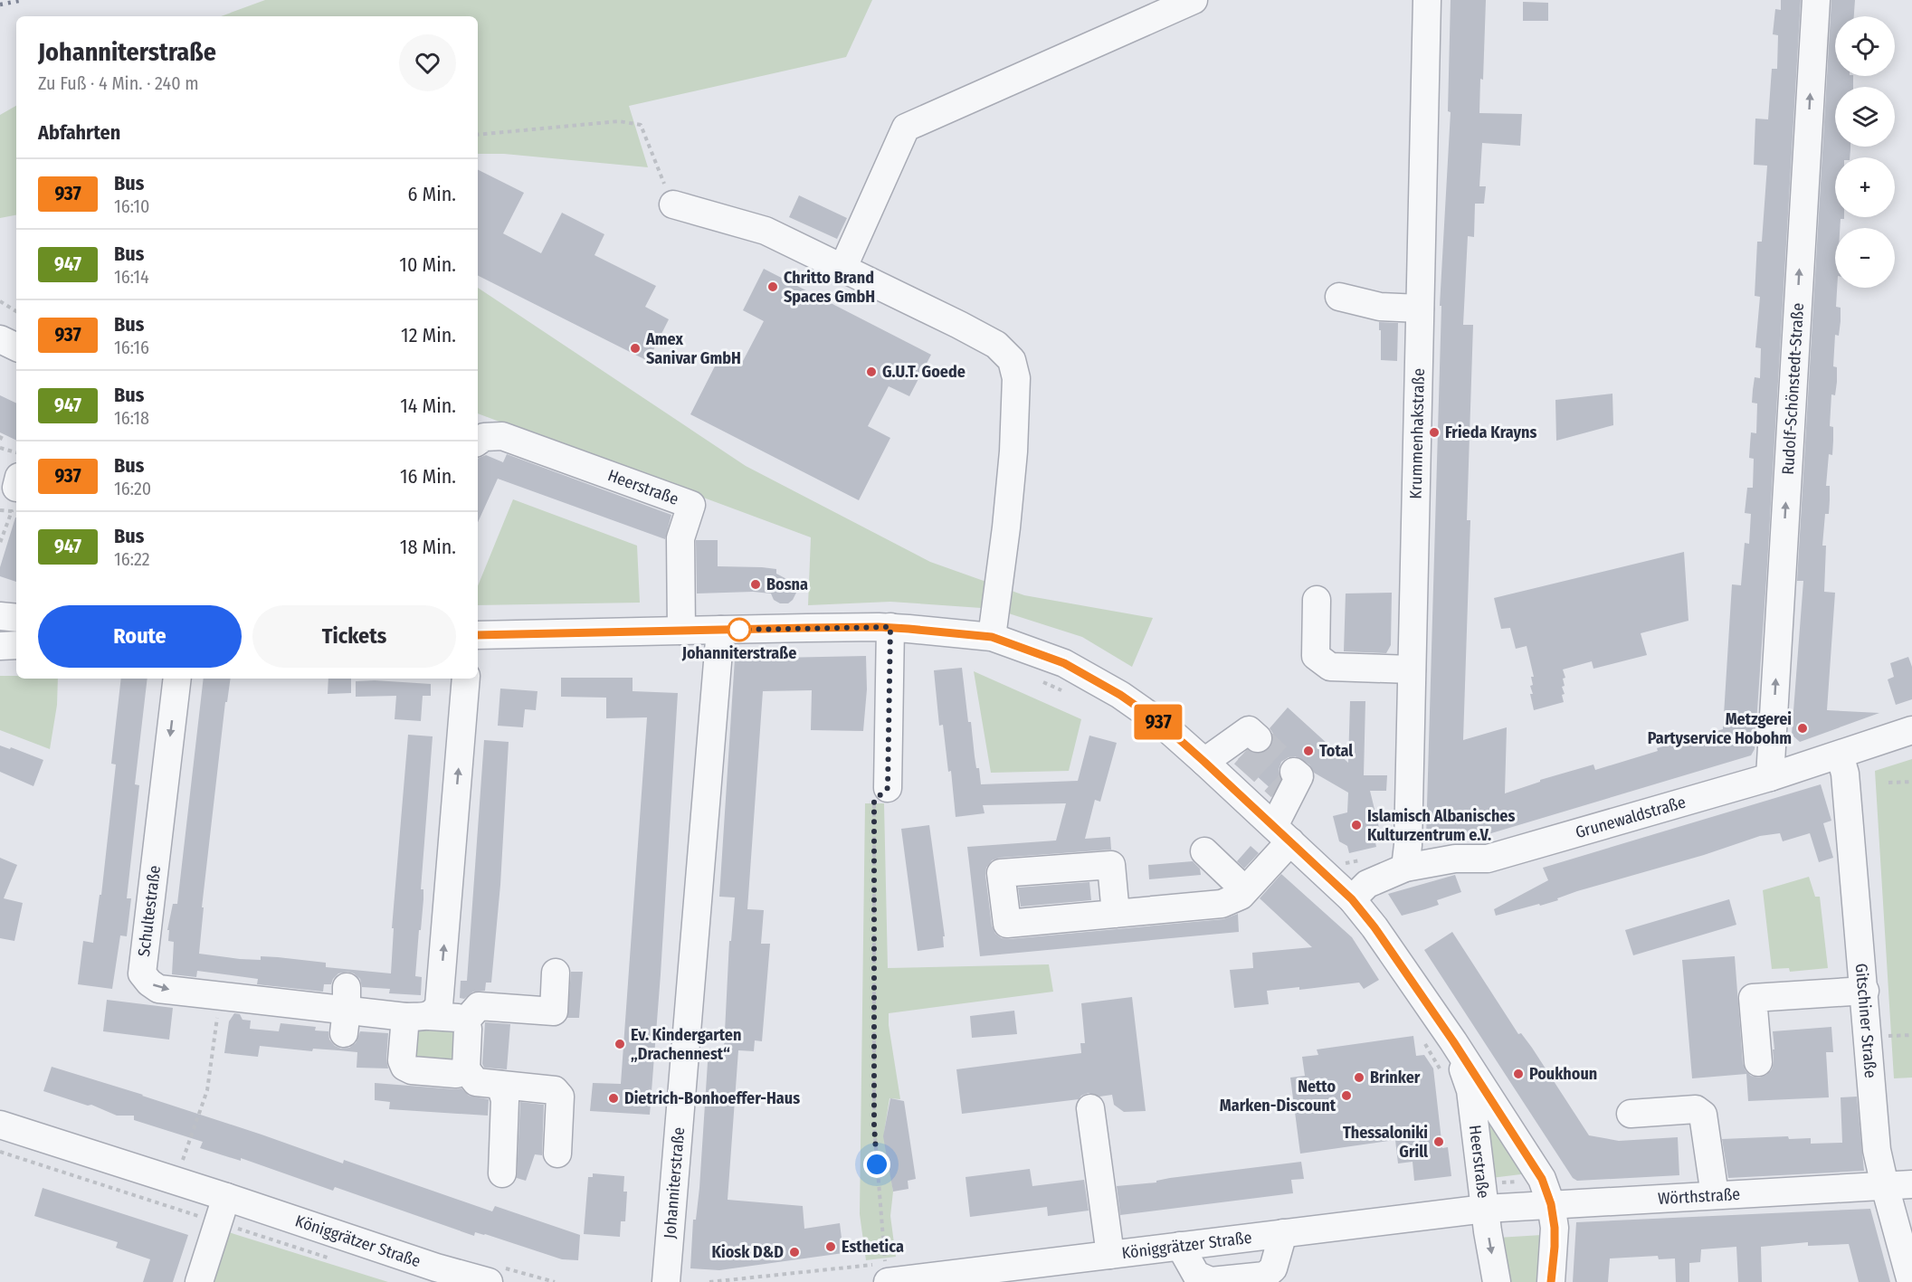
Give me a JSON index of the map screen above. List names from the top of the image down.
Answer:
{
  "streets": {
    "street": [
      "Rudolf-Schönstedt-Straße",
      "Krummenhakstraße",
      "Heerstraße",
      "Grunewaldstraße",
      "Schultestraße",
      "Gitschiner Straße",
      "Johanniterstraße",
      "Wörthstraße",
      "Königgrätzer Straße"
    ]
  },
  "crossings": [
    ["Rudolf-Schönstedt-Straße", "Grunewaldstraße"],
    ["Krummenhakstraße", "Grunewaldstraße"],
    ["Heerstraße", "Grunewaldstraße"],
    ["Heerstraße", "Johanniterstraße"],
    ["Heerstraße", "Wörthstraße"],
    ["Heerstraße", "Königgrätzer Straße"],
    ["Grunewaldstraße", "Gitschiner Straße"],
    ["Gitschiner Straße", "Wörthstraße"],
    ["Wörthstraße", "Königgrätzer Straße"]
  ],
  "one_way": ["Rudolf-Schönstedt-Straße", "Schultestraße"],
  "places": [
    "Chritto Brand Spaces GmbH",
    "Amex Sanivar GmbH",
    "G.U.T. Goede",
    "Frieda Krayns",
    "Bosna",
    "Johanniterstraße",
    "Metzgerei Partyservice Hobohm",
    "Total",
    "Islamisch Albanisches Kulturzentrum e.V.",
    "Ev. Kindergarten „Drachennest“",
    "Poukhoun",
    "Brinker",
    "Netto Marken-Discount",
    "Dietrich-Bonhoeffer-Haus",
    "Thessaloniki Grill",
    "Esthetica",
    "Kiosk D&D"
  ],
  "lines": ["bus line 937"],
  "page": {
    "on_map": "937",
    "map_buttons": ["+", "−"],
    "heading": [
      ["Johanniterstraße", "Zu Fuß · 4 Min. · 240 m"],
      "Abfahrten"
    ],
    "list": [
      {
        "mark": "937",
        "name": "Bus",
        "note": "16:10",
        "value": "6 Min."
      },
      {
        "mark": "947",
        "name": "Bus",
        "note": "16:14",
        "value": "10 Min."
      },
      {
        "mark": "937",
        "name": "Bus",
        "note": "16:16",
        "value": "12 Min."
      },
      {
        "mark": "947",
        "name": "Bus",
        "note": "16:18",
        "value": "14 Min."
      },
      {
        "mark": "937",
        "name": "Bus",
        "note": "16:20",
        "value": "16 Min."
      },
      {
        "mark": "947",
        "name": "Bus",
        "note": "16:22",
        "value": "18 Min."
      }
    ],
    "buttons": ["Route", "Tickets"]
  }
}
